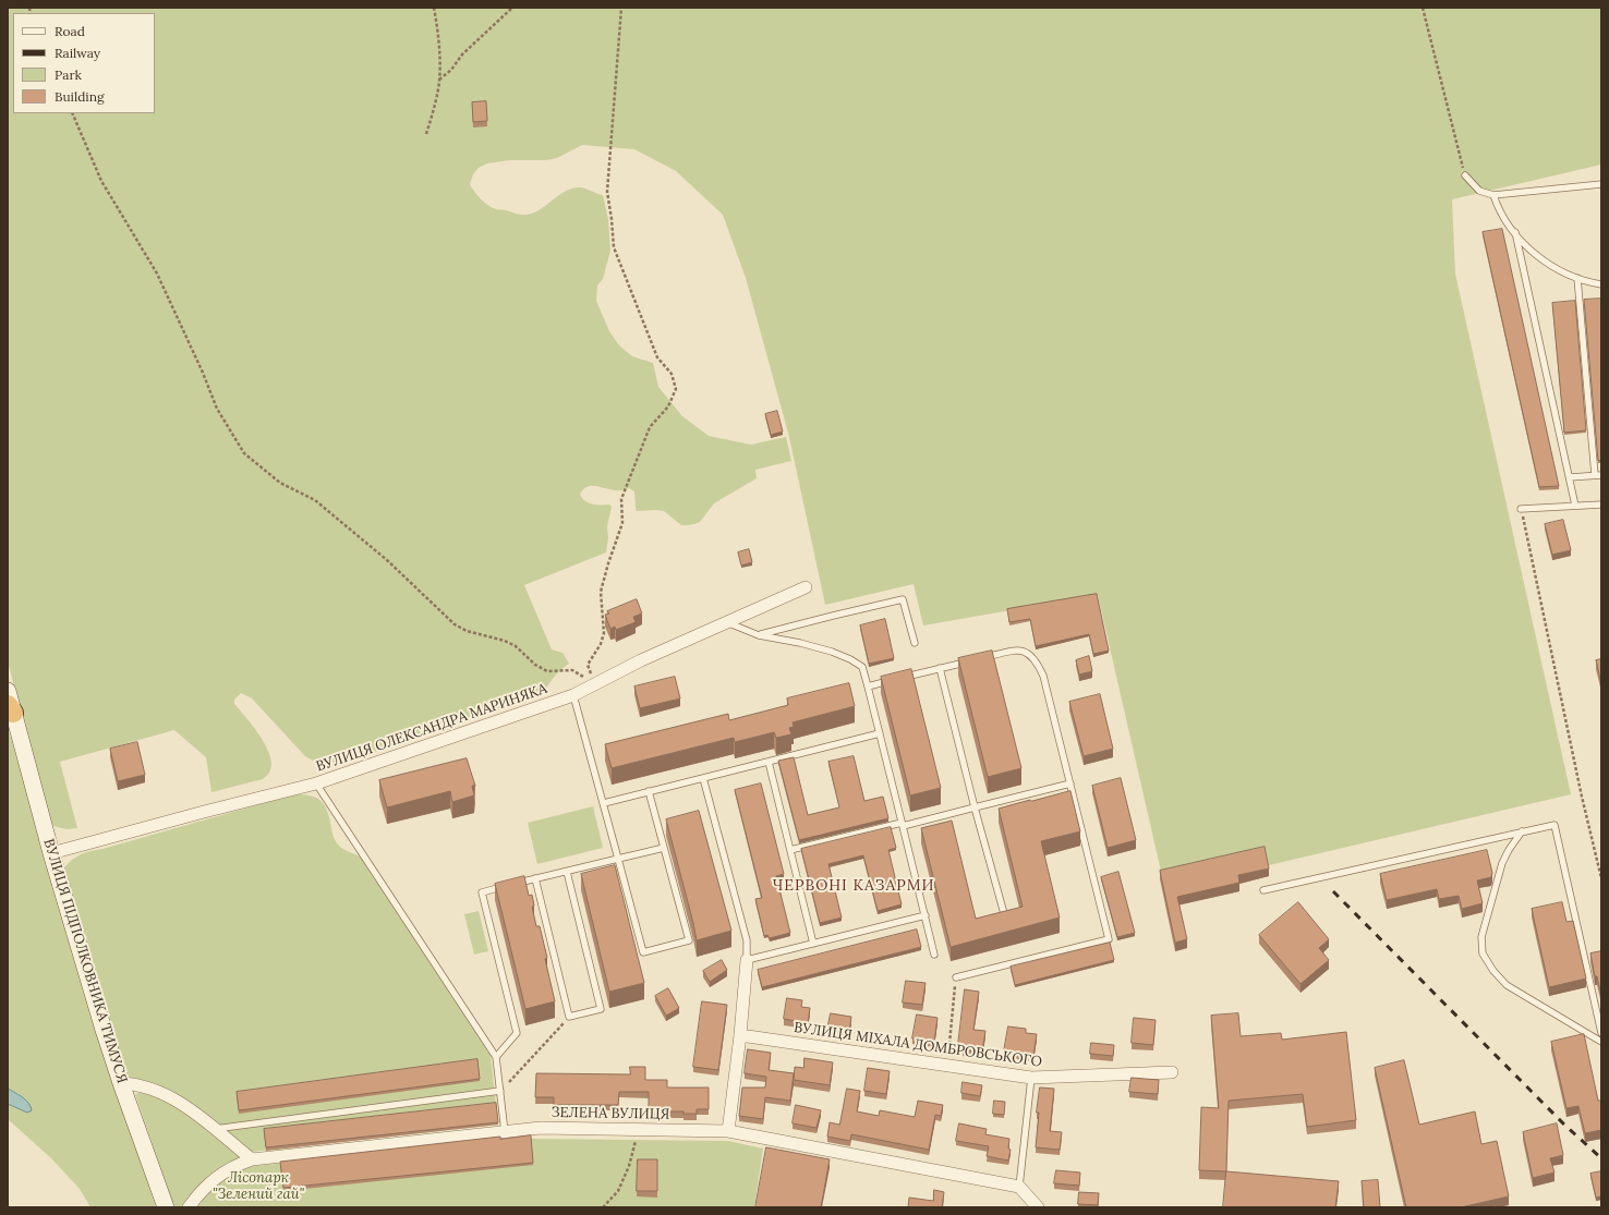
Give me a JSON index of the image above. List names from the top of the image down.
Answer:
{
  "streets": {
    "main road": ["ВУЛИЦЯ ПІДПОЛКОВНИКА ТИМУСЯ"],
    "street": ["ВУЛИЦЯ ОЛЕКСАНДРА МАРИНЯКА", "ВУЛИЦЯ МІХАЛА ДОМБРОВСЬКОГО", "ЗЕЛЕНА ВУЛИЦЯ"]
  },
  "crossings": [
    ["ВУЛИЦЯ ОЛЕКСАНДРА МАРИНЯКА", "ВУЛИЦЯ ПІДПОЛКОВНИКА ТИМУСЯ"]
  ],
  "districts": ["ЧЕРВОНІ КАЗАРМИ"],
  "parks": ["Лісопарк \"Зелений гай\""],
  "legend": [
    "Road",
    "Railway",
    "Park",
    "Building"
  ]
}
